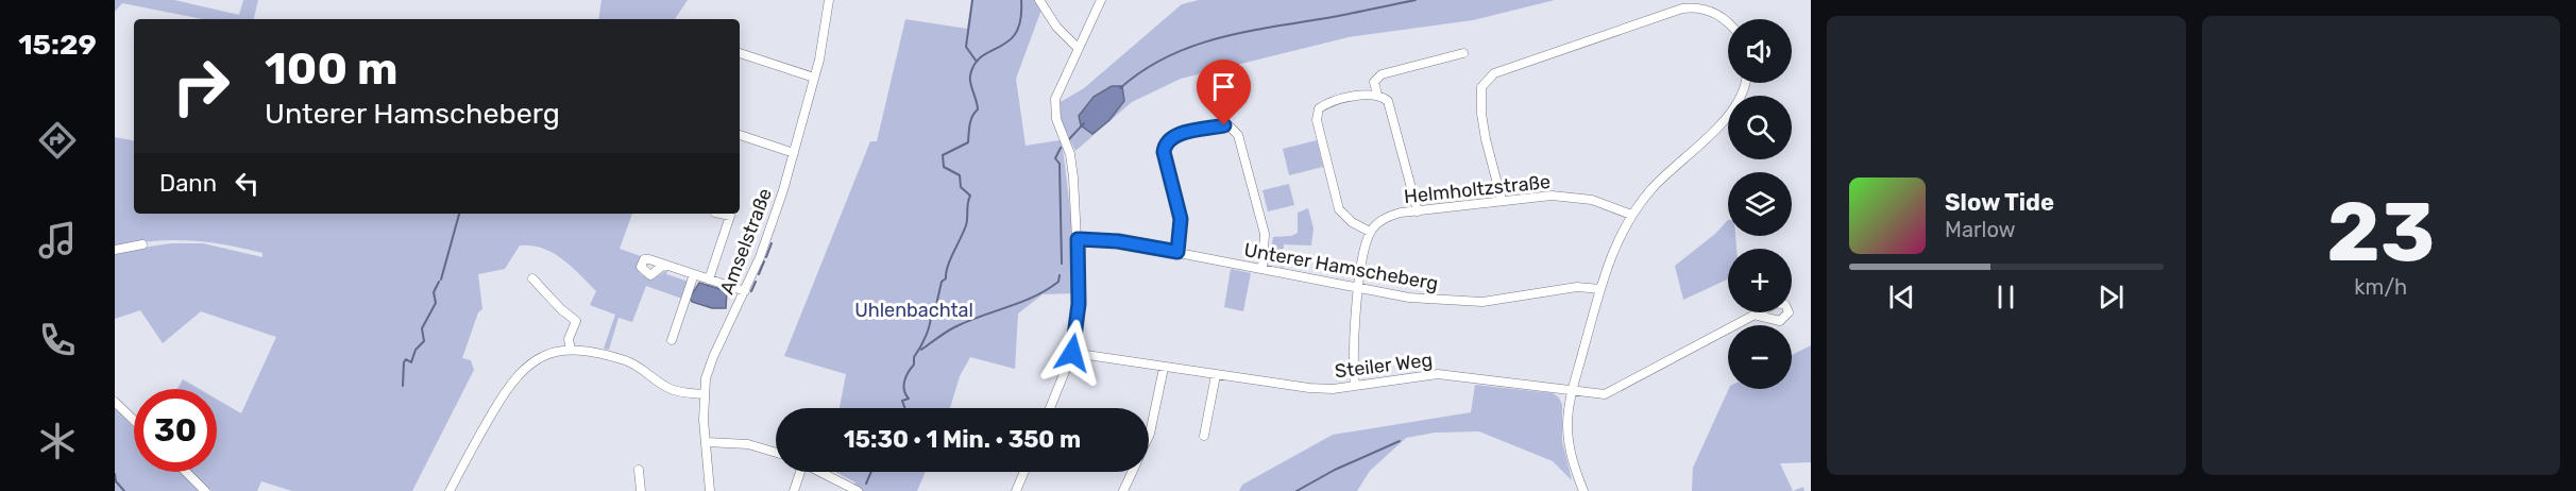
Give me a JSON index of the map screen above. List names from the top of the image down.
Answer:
{
  "streets": {
    "street": [
      "Helmholtzstraße",
      "Amselstraße",
      "Unterer Hamscheberg",
      "Steiler Weg"
    ]
  },
  "parks": ["Uhlenbachtal"],
  "page": {
    "tabs": "15:29",
    "tile": ["23", "km/h"],
    "map_buttons": ["+", "−"],
    "turn": ["100 m", "Unterer Hamscheberg"],
    "then": "Dann",
    "song": ["Slow Tide", "Marlow"],
    "limit": "30",
    "trip": "15:30 · 1 Min. · 350 m"
  }
}
